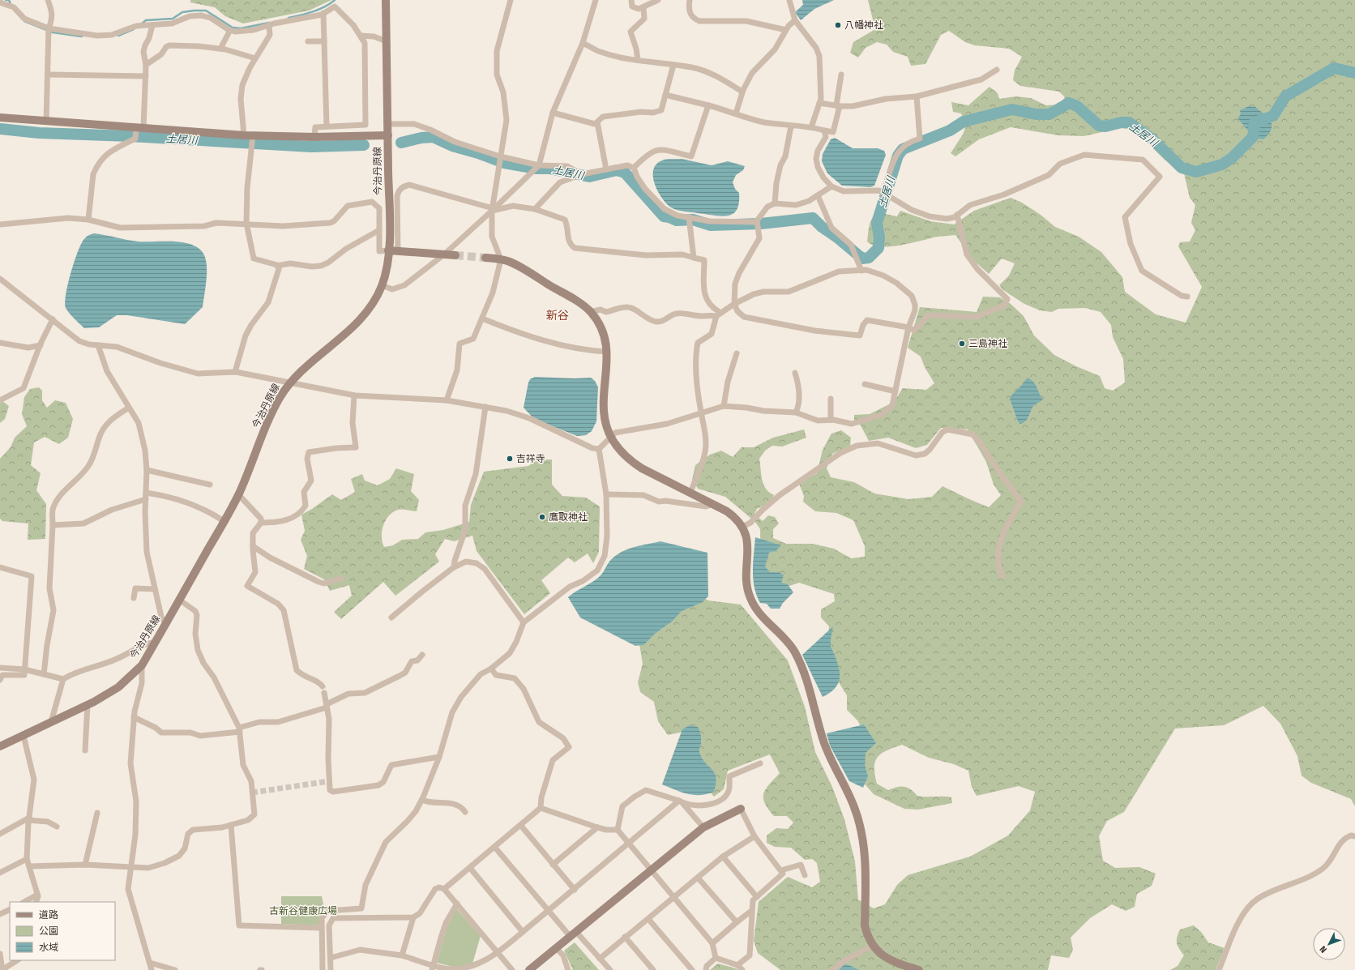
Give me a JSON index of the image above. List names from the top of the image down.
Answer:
{
  "streets": {
    "street": ["今治丹原線"]
  },
  "districts": ["新谷"],
  "water": ["土居川"],
  "parks": ["古新谷健康広場"],
  "places": [
    "八幡神社",
    "三島神社",
    "吉祥寺",
    "鷹取神社"
  ],
  "legend": ["道路", "公園", "水域"],
  "north": "bottom left"
}
